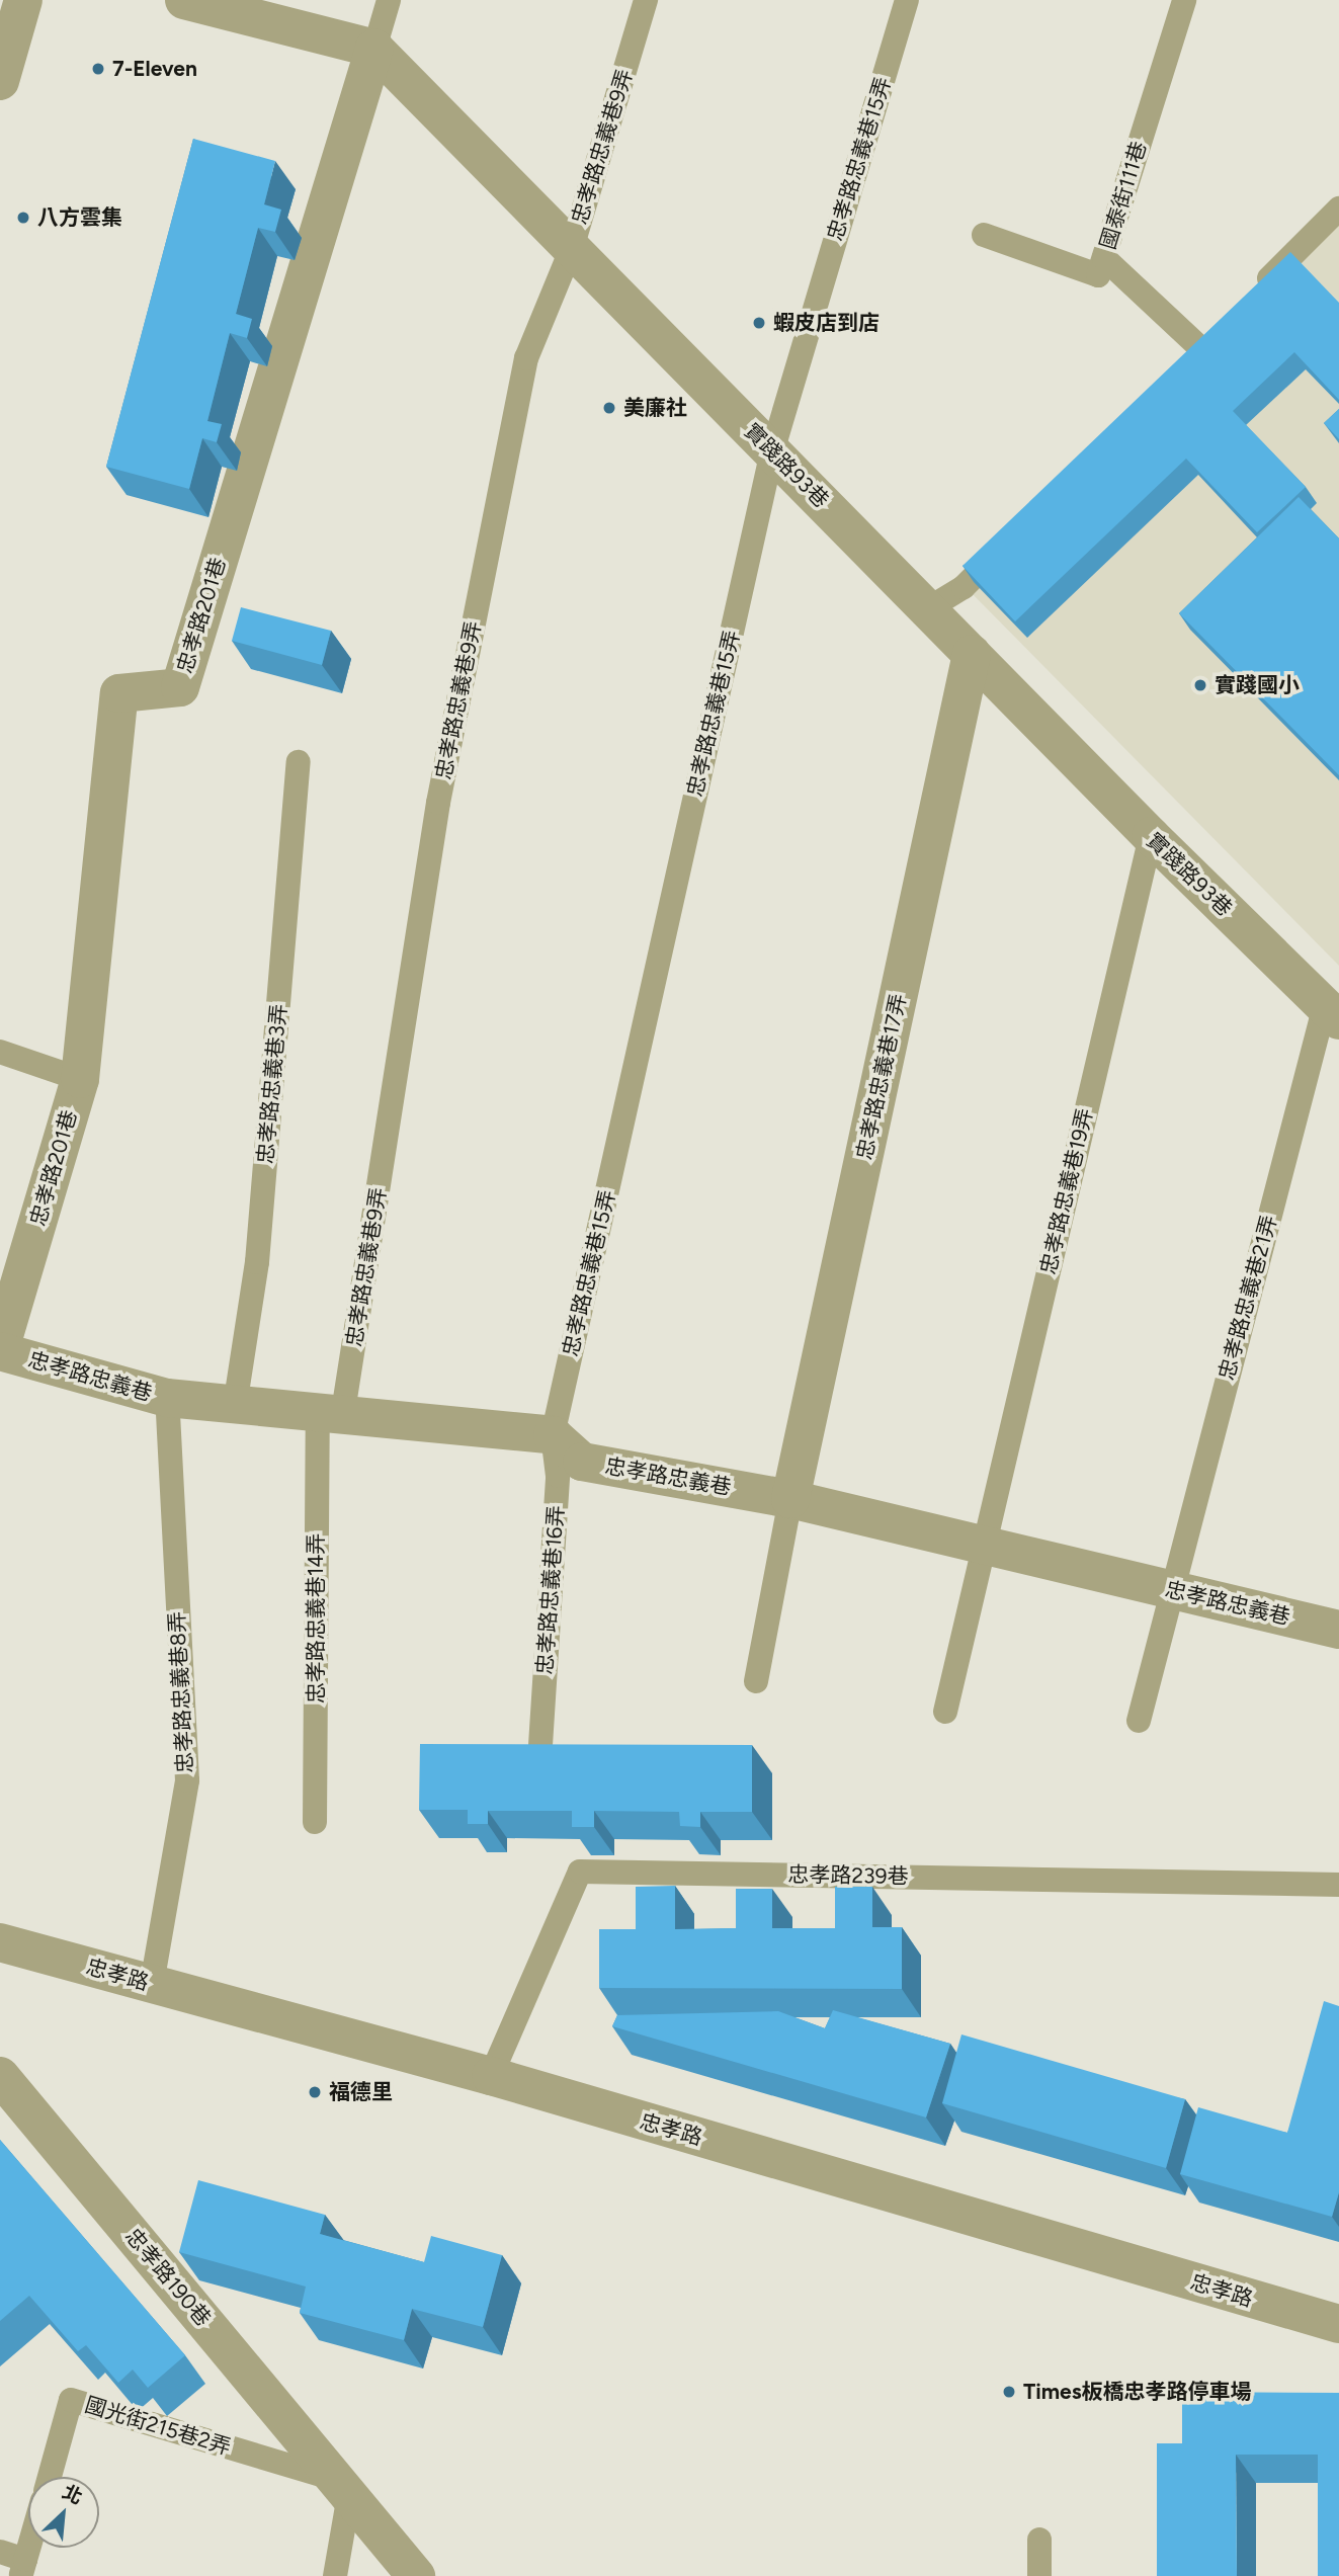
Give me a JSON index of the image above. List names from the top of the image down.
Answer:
{
  "streets": {
    "street": [
      "實踐路93巷",
      "忠孝路201巷",
      "忠孝路忠義巷17弄",
      "忠孝路忠義巷",
      "忠孝路",
      "忠孝路190巷"
    ],
    "lane": [
      "忠孝路忠義巷9弄",
      "忠孝路忠義巷15弄",
      "國泰街111巷",
      "忠孝路忠義巷3弄",
      "忠孝路忠義巷19弄",
      "忠孝路忠義巷21弄",
      "忠孝路忠義巷16弄",
      "忠孝路忠義巷14弄",
      "忠孝路忠義巷8弄",
      "忠孝路239巷",
      "國光街215巷2弄"
    ]
  },
  "crossings": [
    ["忠孝路忠義巷9弄", "實踐路93巷"],
    ["忠孝路忠義巷9弄", "忠孝路忠義巷"],
    ["忠孝路忠義巷9弄", "忠孝路忠義巷14弄"],
    ["忠孝路忠義巷15弄", "實踐路93巷"],
    ["忠孝路忠義巷15弄", "忠孝路忠義巷"],
    ["忠孝路忠義巷15弄", "忠孝路忠義巷16弄"],
    ["實踐路93巷", "忠孝路201巷"],
    ["實踐路93巷", "忠孝路忠義巷17弄"],
    ["實踐路93巷", "忠孝路忠義巷19弄"],
    ["實踐路93巷", "忠孝路忠義巷21弄"],
    ["忠孝路201巷", "忠孝路忠義巷"],
    ["忠孝路忠義巷17弄", "忠孝路忠義巷"],
    ["忠孝路忠義巷3弄", "忠孝路忠義巷"],
    ["忠孝路忠義巷19弄", "忠孝路忠義巷"],
    ["忠孝路忠義巷21弄", "忠孝路忠義巷"],
    ["忠孝路忠義巷", "忠孝路忠義巷16弄"],
    ["忠孝路忠義巷", "忠孝路忠義巷14弄"],
    ["忠孝路忠義巷", "忠孝路忠義巷8弄"],
    ["忠孝路忠義巷8弄", "忠孝路"],
    ["忠孝路239巷", "忠孝路"],
    ["忠孝路190巷", "國光街215巷2弄"]
  ],
  "places": [
    "7-Eleven",
    "八方雲集",
    "蝦皮店到店",
    "美廉社",
    "實踐國小",
    "福德里",
    "Times板橋忠孝路停車場"
  ],
  "north": "top right"
}
